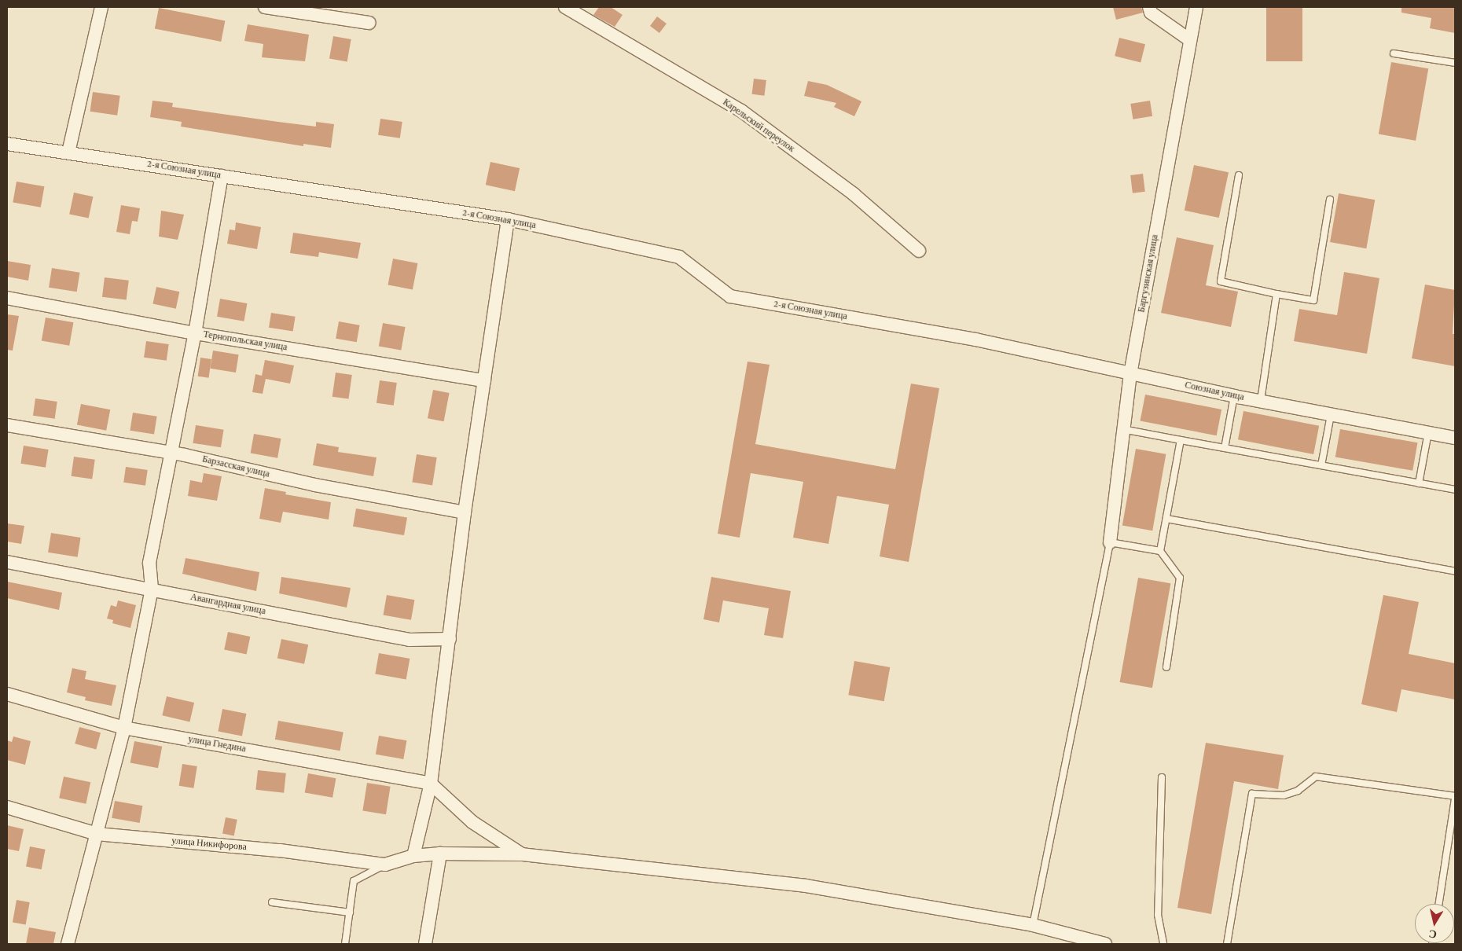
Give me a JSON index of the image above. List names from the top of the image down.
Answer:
{
  "streets": {
    "street": [
      "Карельский переулок",
      "2-я Союзная улица",
      "Баргузинская улица",
      "Тернопольская улица",
      "Союзная улица",
      "Барзасская улица",
      "Авангардная улица",
      "улица Гнедина",
      "улица Никифорова"
    ]
  },
  "crossings": [
    ["2-я Союзная улица", "Союзная улица"],
    ["Баргузинская улица", "Союзная улица"]
  ],
  "north": "bottom"
}
